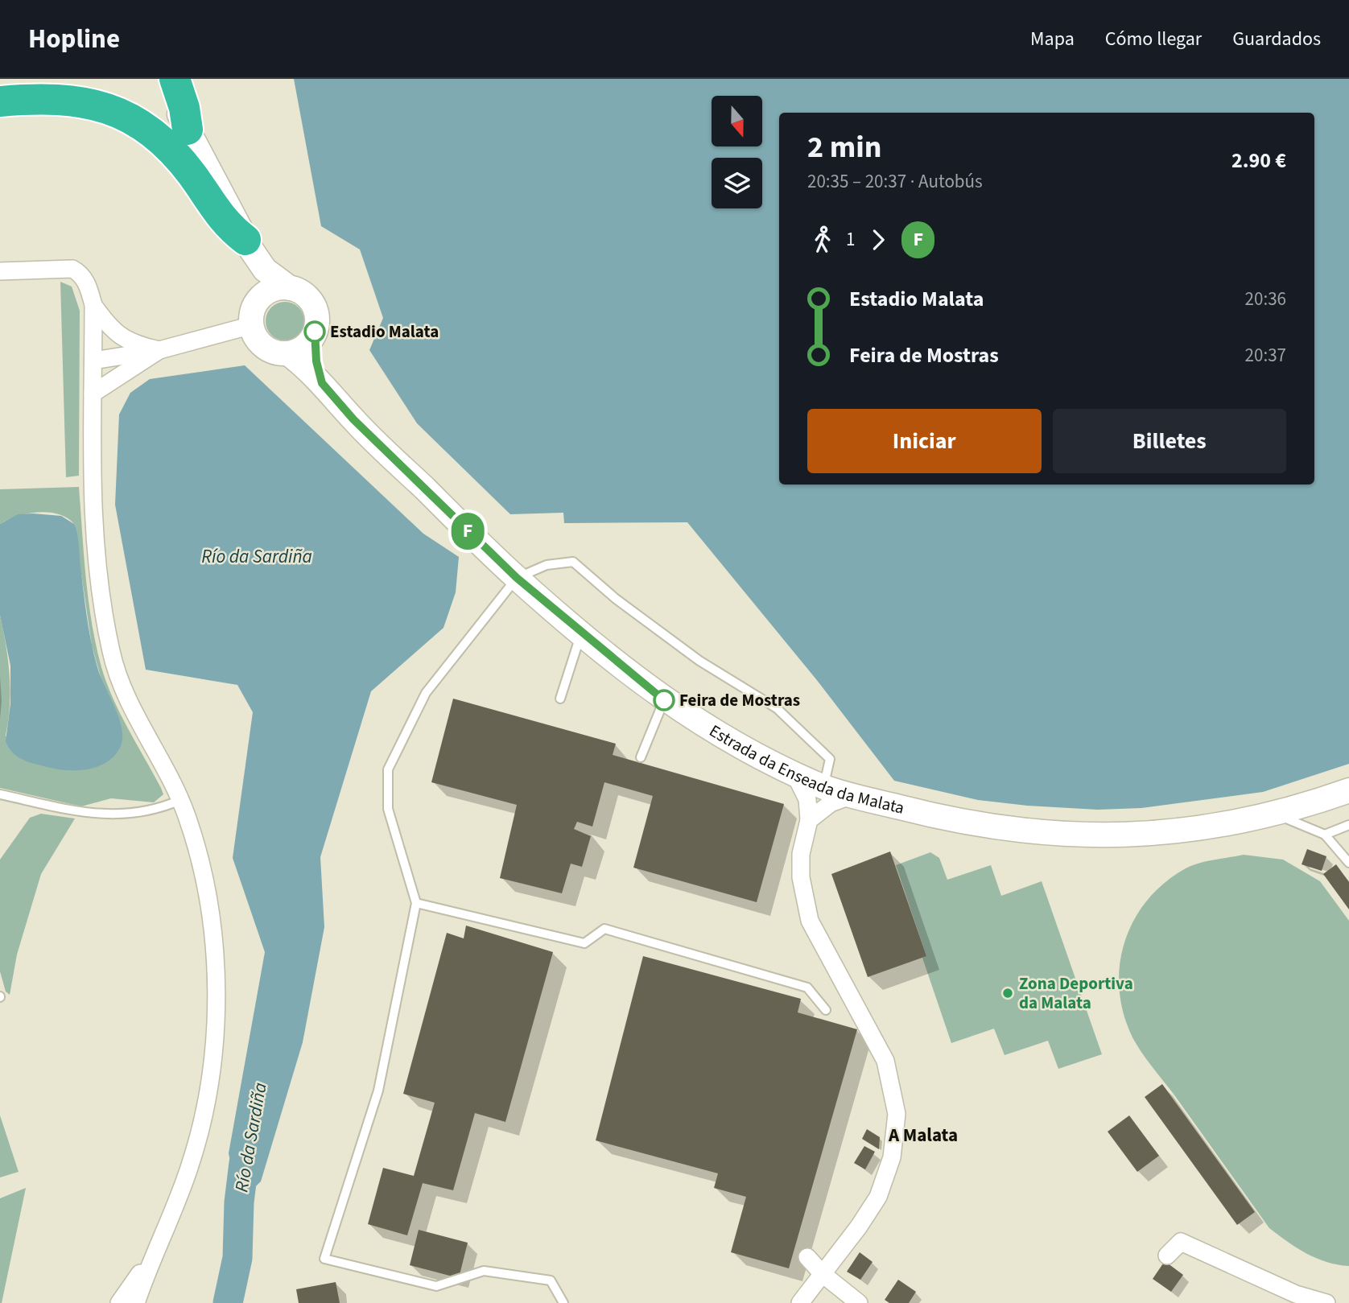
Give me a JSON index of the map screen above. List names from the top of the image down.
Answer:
{
  "streets": {
    "main road": ["Estrada da Enseada da Malata"]
  },
  "districts": ["A Malata"],
  "water": ["Río da Sardiña"],
  "places": ["Estadio Malata", "Feira de Mostras", "Zona Deportiva da Malata"],
  "lines": ["bus line F"],
  "north": "bottom",
  "page": {
    "header": "Hopline",
    "nav": ["Mapa", "Cómo llegar", "Guardados"],
    "on_map": "F",
    "heading": ["2 min", "20:35 – 20:37 · Autobús", "2.90 €"],
    "legs": ["1", "F"],
    "list": [
      {
        "name": "Estadio Malata",
        "value": "20:36"
      },
      {
        "name": "Feira de Mostras",
        "value": "20:37"
      }
    ],
    "buttons": ["Iniciar", "Billetes"]
  }
}
